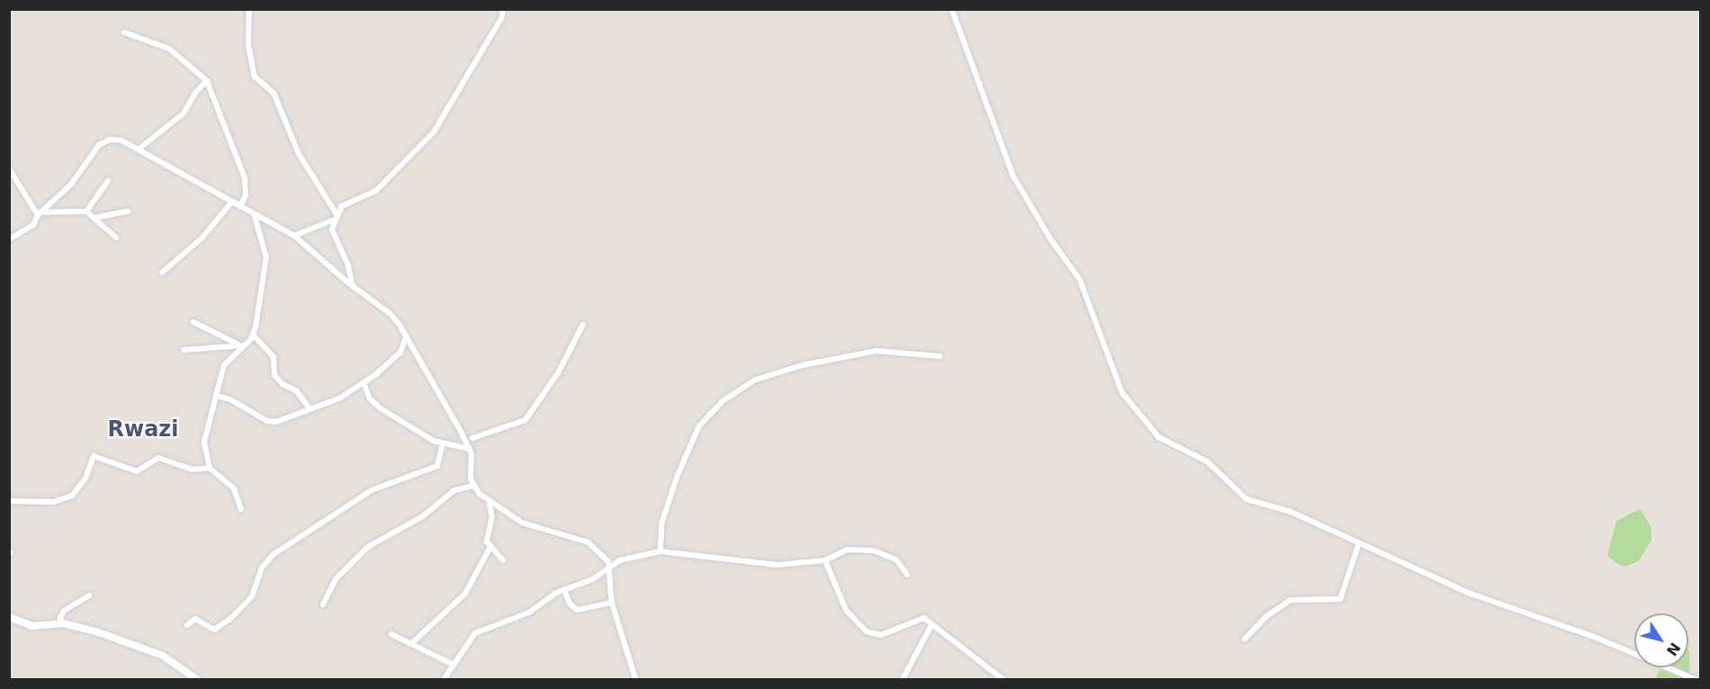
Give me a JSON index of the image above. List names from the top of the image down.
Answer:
{
  "districts": ["Rwazi"],
  "north": "bottom right"
}
